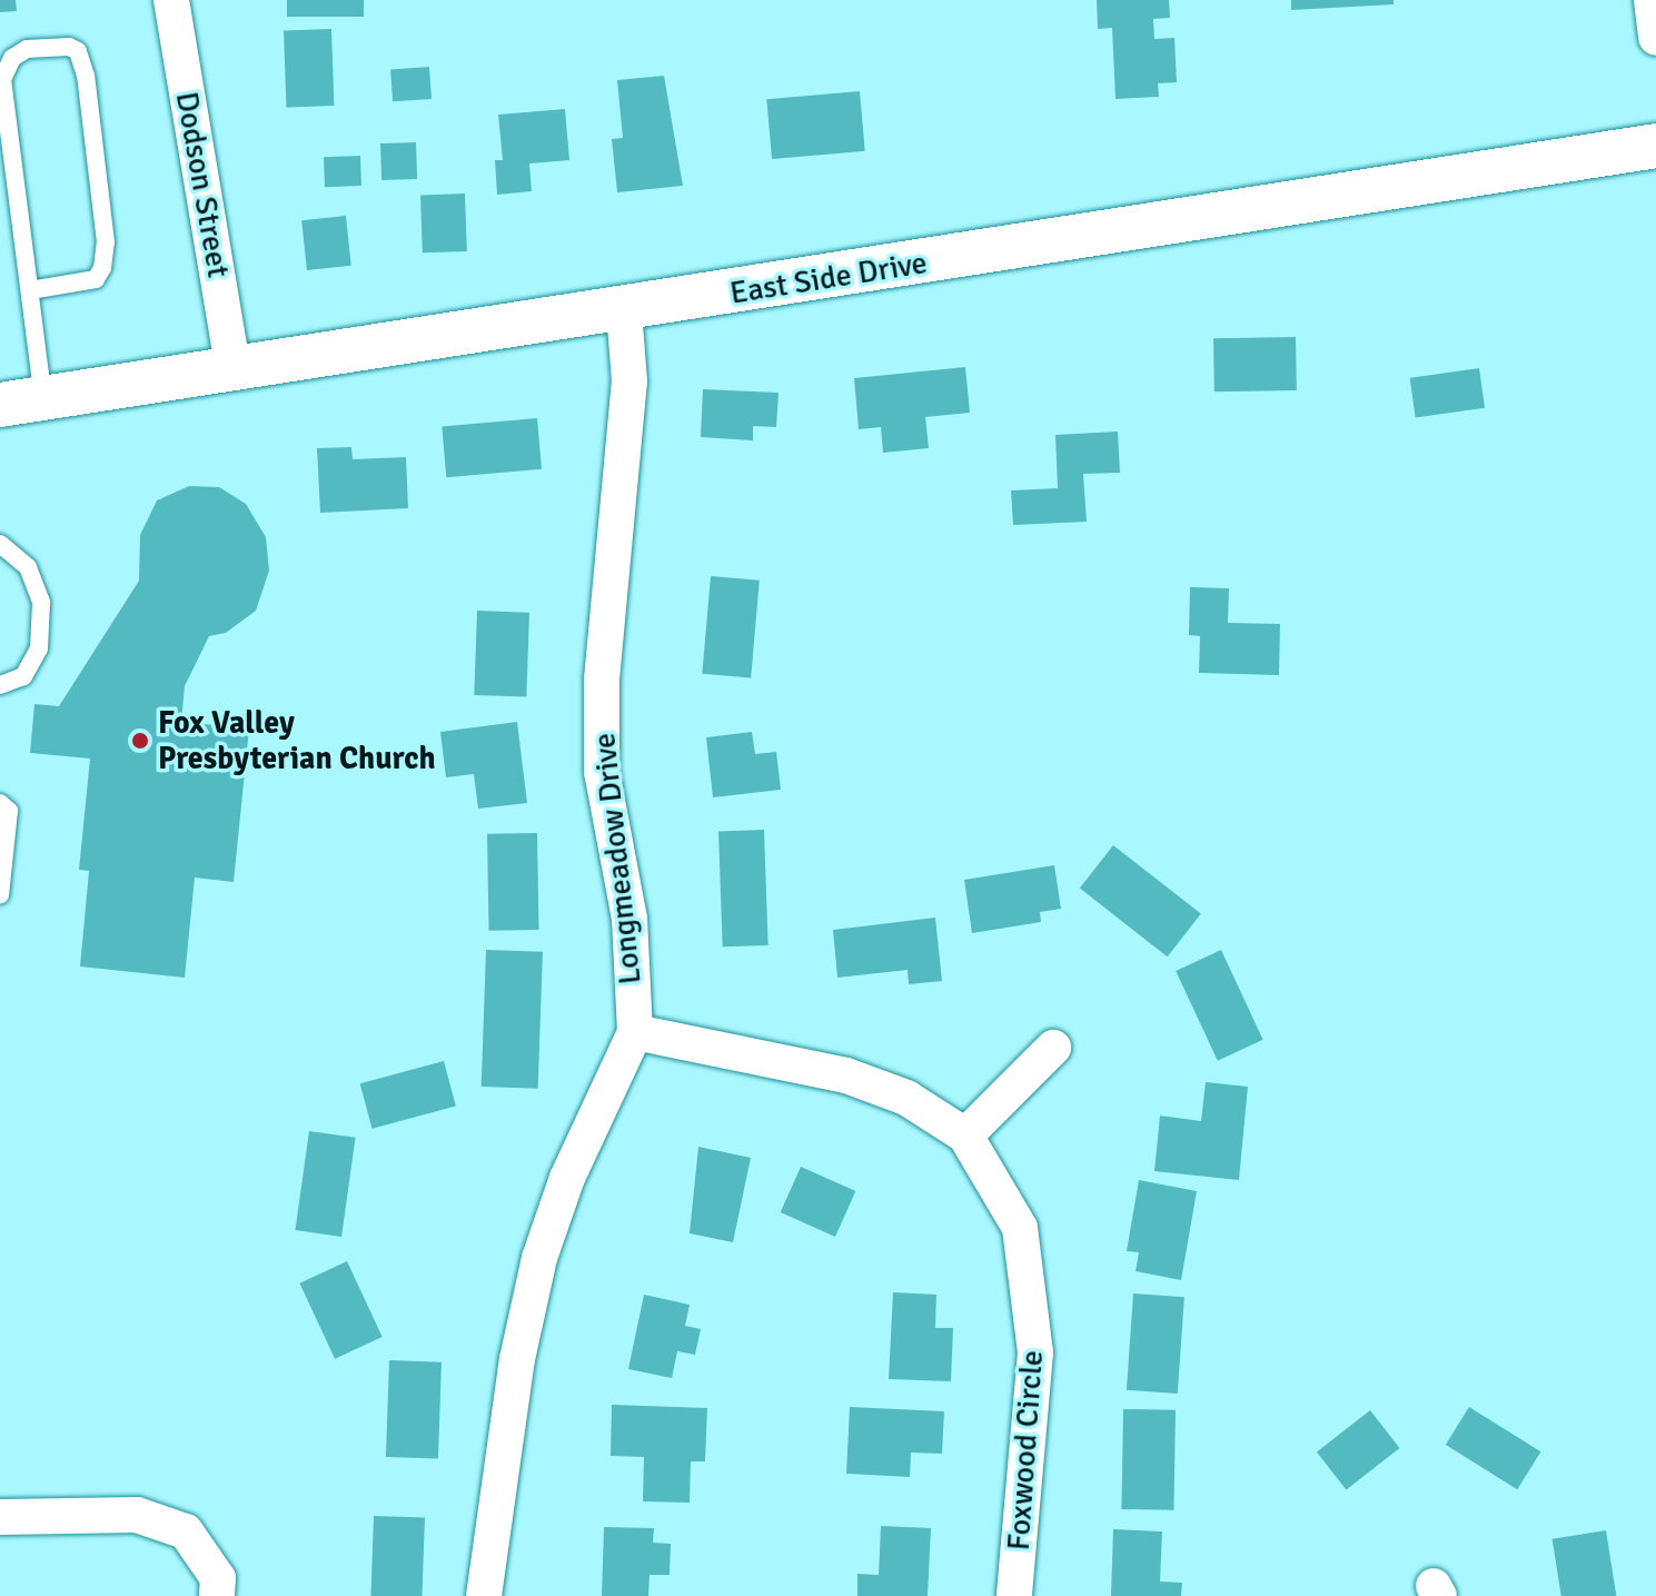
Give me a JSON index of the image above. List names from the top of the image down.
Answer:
{
  "streets": {
    "street": [
      "Dodson Street",
      "East Side Drive",
      "Longmeadow Drive",
      "Foxwood Circle"
    ]
  },
  "crossings": [
    ["Dodson Street", "East Side Drive"],
    ["East Side Drive", "Longmeadow Drive"],
    ["Longmeadow Drive", "Foxwood Circle"]
  ],
  "places": ["Fox Valley Presbyterian Church"]
}
